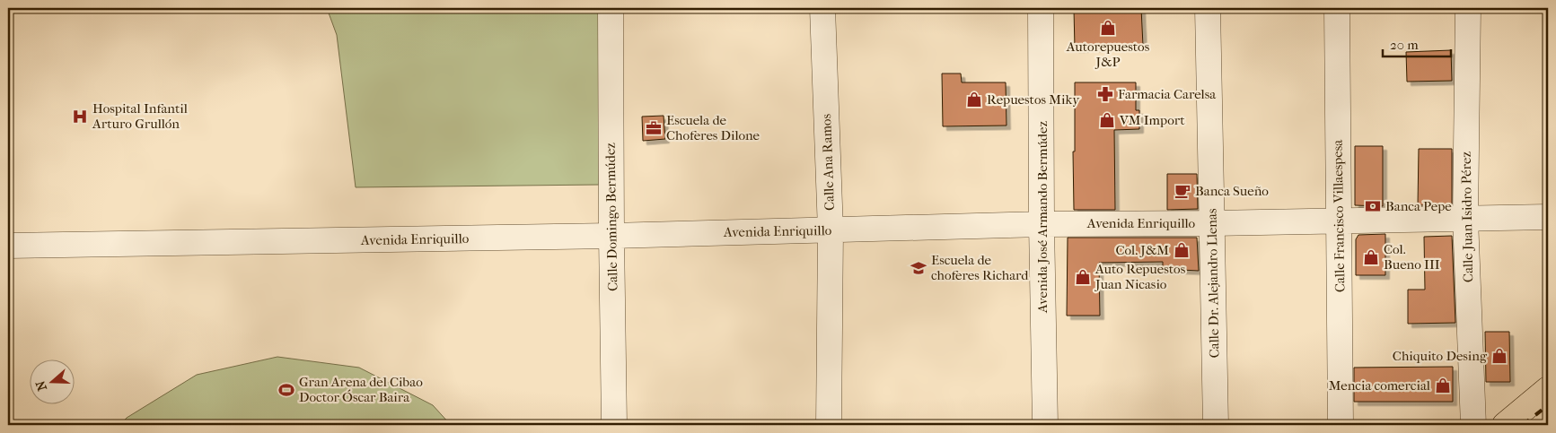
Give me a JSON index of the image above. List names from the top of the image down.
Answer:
{
  "streets": {
    "street": [
      "Calle Ana Ramos",
      "Calle Francisco Villaespesa",
      "Calle Domingo Bermúdez",
      "Avenida José Armando Bermúdez",
      "Calle Juan Isidro Pérez",
      "Avenida Enriquillo",
      "Calle Dr. Alejandro Llenas"
    ]
  },
  "crossings": [
    ["Calle Ana Ramos", "Avenida Enriquillo"],
    ["Calle Francisco Villaespesa", "Avenida Enriquillo"],
    ["Calle Domingo Bermúdez", "Avenida Enriquillo"],
    ["Avenida José Armando Bermúdez", "Avenida Enriquillo"],
    ["Calle Juan Isidro Pérez", "Avenida Enriquillo"],
    ["Avenida Enriquillo", "Calle Dr. Alejandro Llenas"]
  ],
  "places": {
    "shop": [
      "Autorepuestos J&P",
      "Repuestos Miky",
      "VM Import",
      "Col. J&M",
      "Col. Bueno III",
      "Auto Repuestos Juan Nicasio",
      "Chiquito Desing",
      "Mencia comercial"
    ],
    "pharmacy": ["Farmacia Carelsa"],
    "hospital": ["Hospital Infantil Arturo Grullón"],
    "office": ["Escuela de Choferes Dilone"],
    "cafe": ["Banca Sueño"],
    "bank": ["Banca Pepe"],
    "school or university": ["Escuela de choferes Richard"],
    "sports": ["Gran Arena del Cibao Doctor Óscar Baira"]
  },
  "scale_bar": "20 m",
  "north": "left"
}
